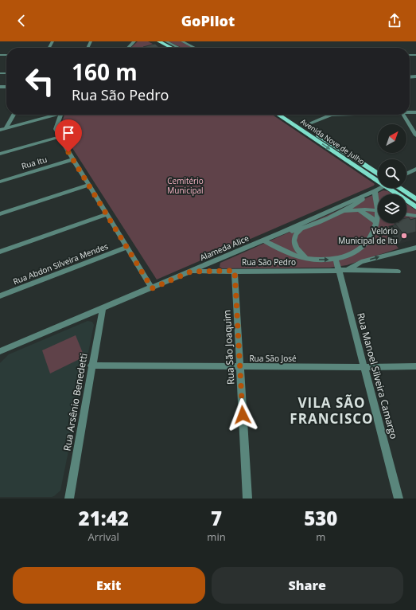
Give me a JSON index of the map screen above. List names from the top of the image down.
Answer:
{
  "streets": {
    "main road": ["Avenida Nove de Julho"],
    "street": [
      "Rua Itu",
      "Alameda Alice",
      "Rua São Pedro",
      "Rua Abdon Silveira Mendes",
      "Rua São Joaquim",
      "Rua São José",
      "Rua Manoel Silveira Camargo",
      "Rua Arsênio Benedetti"
    ]
  },
  "crossings": [
    ["Alameda Alice", "Rua São Pedro"],
    ["Alameda Alice", "Rua Arsênio Benedetti"],
    ["Rua São Pedro", "Rua São Joaquim"],
    ["Rua São Pedro", "Rua Manoel Silveira Camargo"],
    ["Rua São Joaquim", "Rua São José"],
    ["Rua São José", "Rua Manoel Silveira Camargo"],
    ["Rua São José", "Rua Arsênio Benedetti"]
  ],
  "districts": ["VILA SÃO FRANCISCO"],
  "parks": ["Cemitério Municipal"],
  "places": ["Velório Municipal de Itu"],
  "north": "top right",
  "page": {
    "header": "GoPilot",
    "turn": ["160 m", "Rua São Pedro"],
    "eta": [
      "21:42",
      "Arrival",
      "7",
      "min",
      "530",
      "m"
    ],
    "buttons": ["Exit", "Share"]
  }
}
